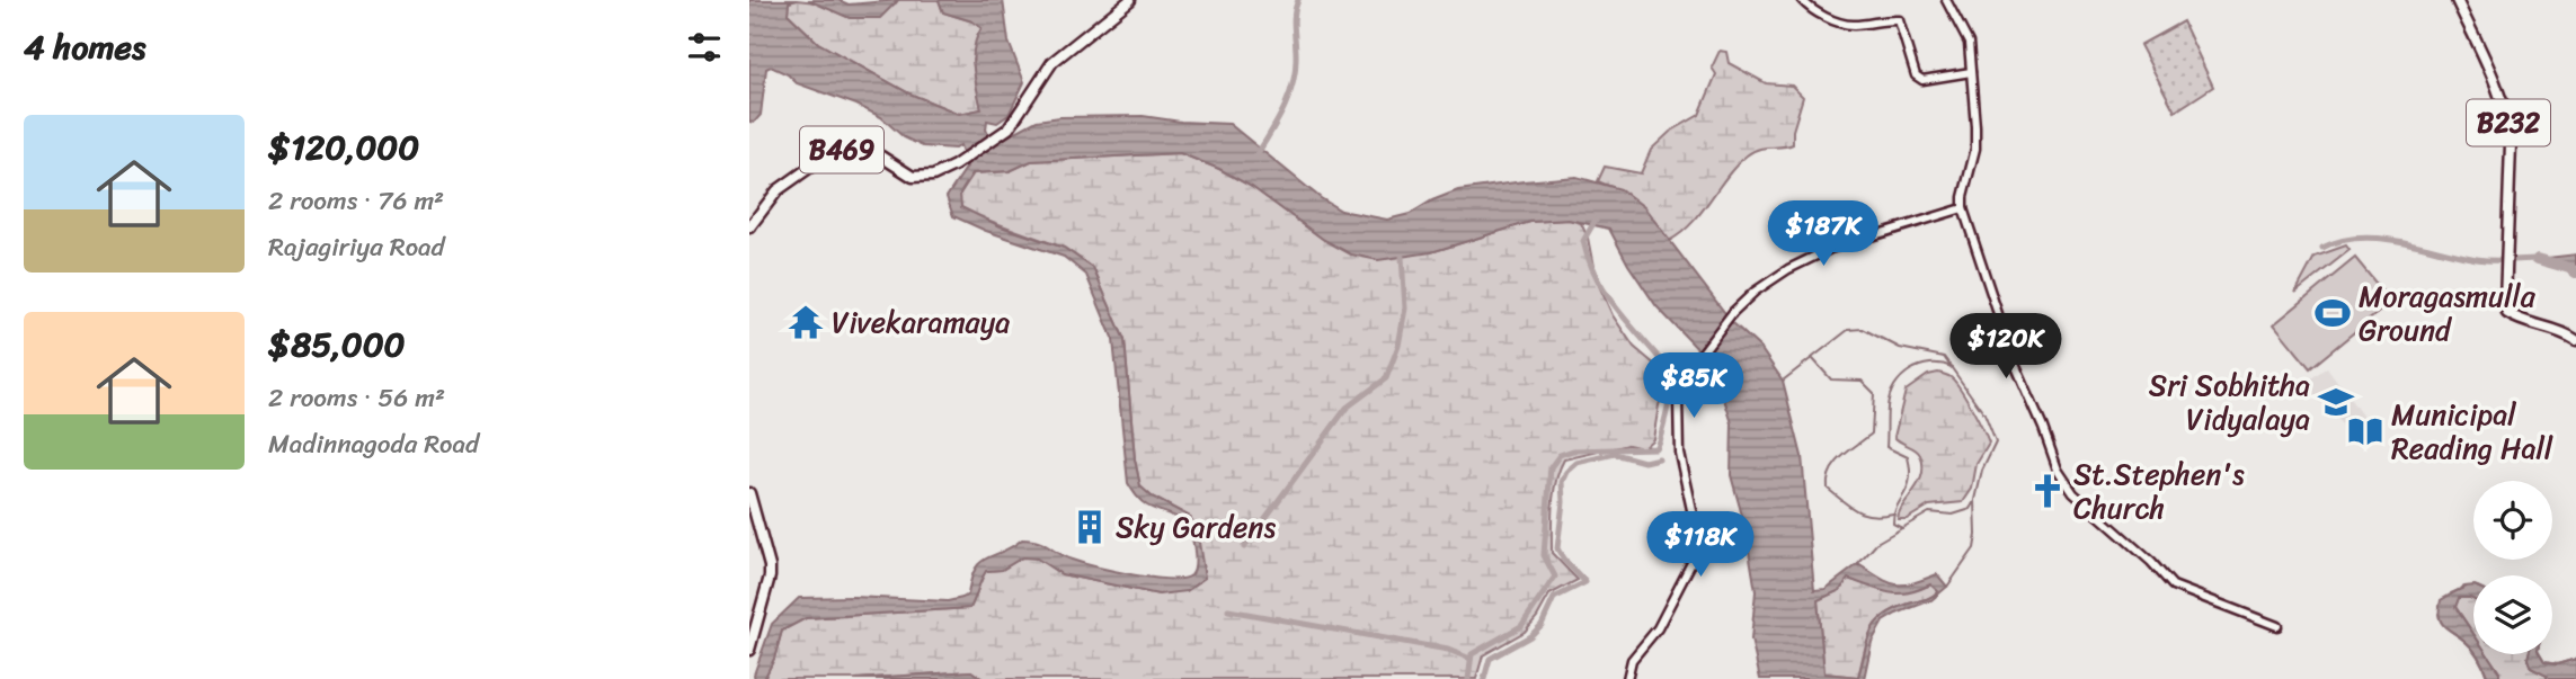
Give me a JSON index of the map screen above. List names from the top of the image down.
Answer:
{
  "streets": {
    "main road": ["B232", "B469"]
  },
  "places": {
    "sports": ["Moragasmulla Ground"],
    "temple": ["Vivekaramaya"],
    "school or university": ["Sri Sobhitha Vidyalaya"],
    "library": ["Municipal Reading Hall"],
    "church": ["St.Stephen's Church"],
    "building": ["Sky Gardens"]
  },
  "page": {
    "heading": "4 homes",
    "list": [
      {
        "name": "$120,000",
        "note": "2 rooms · 76 m² · Rajagiriya Road"
      },
      {
        "name": "$85,000",
        "note": "2 rooms · 56 m² · Madinnagoda Road"
      }
    ],
    "price": [
      "$187K",
      "$120K",
      "$85K",
      "$118K"
    ]
  }
}
